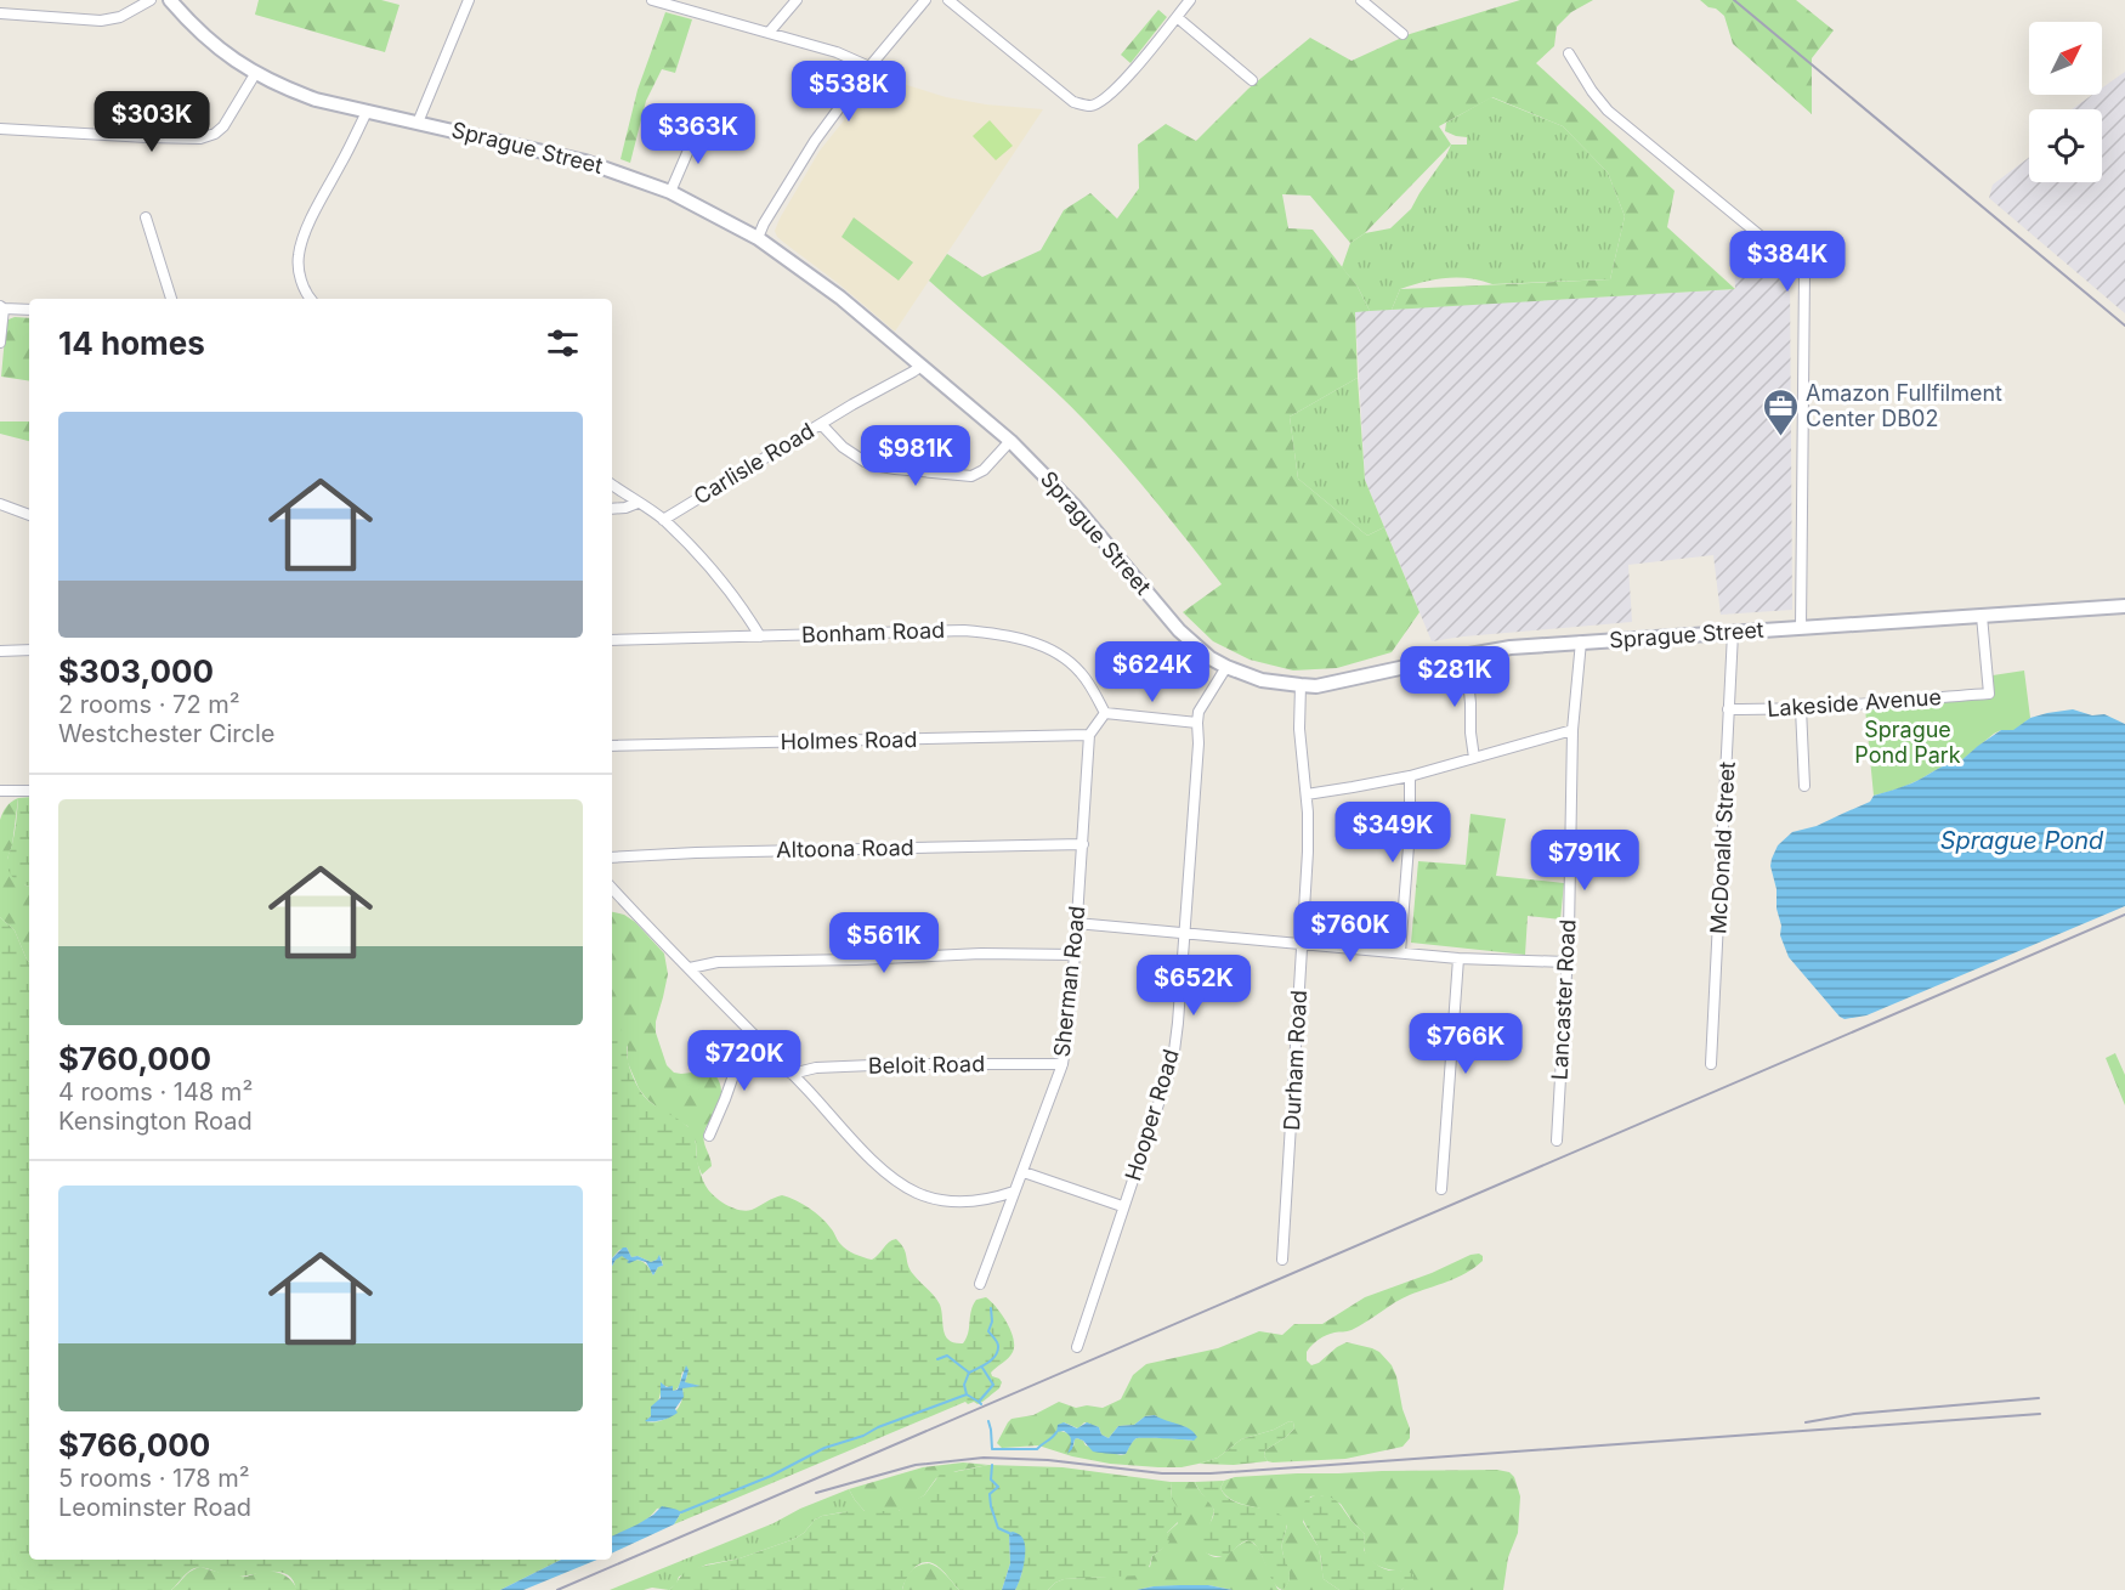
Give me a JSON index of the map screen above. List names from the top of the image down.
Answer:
{
  "streets": {
    "main road": ["Sprague Street"],
    "street": [
      "Carlisle Road",
      "Bonham Road",
      "Lakeside Avenue",
      "Holmes Road",
      "McDonald Street",
      "Altoona Road",
      "Sherman Road",
      "Lancaster Road",
      "Durham Road",
      "Beloit Road",
      "Hooper Road"
    ]
  },
  "crossings": [
    ["Sprague Street", "Carlisle Road"],
    ["Sprague Street", "Lakeside Avenue"],
    ["Sprague Street", "McDonald Street"],
    ["Sprague Street", "Lancaster Road"],
    ["Sprague Street", "Durham Road"],
    ["Sprague Street", "Hooper Road"],
    ["Lakeside Avenue", "McDonald Street"],
    ["Holmes Road", "Sherman Road"],
    ["Altoona Road", "Sherman Road"],
    ["Sherman Road", "Beloit Road"]
  ],
  "water": ["Sprague Pond"],
  "parks": ["Sprague Pond Park"],
  "places": {
    "office": ["Amazon Fullfilment Center DB02"]
  },
  "north": "top right",
  "page": {
    "price": [
      "$538K",
      "$303K",
      "$363K",
      "$384K",
      "$981K",
      "$624K",
      "$281K",
      "$349K",
      "$791K",
      "$760K",
      "$561K",
      "$652K",
      "$766K",
      "$720K"
    ],
    "heading": "14 homes",
    "list": [
      {
        "name": "$303,000",
        "note": "2 rooms · 72 m² · Westchester Circle"
      },
      {
        "name": "$760,000",
        "note": "4 rooms · 148 m² · Kensington Road"
      },
      {
        "name": "$766,000",
        "note": "5 rooms · 178 m² · Leominster Road"
      }
    ]
  }
}
